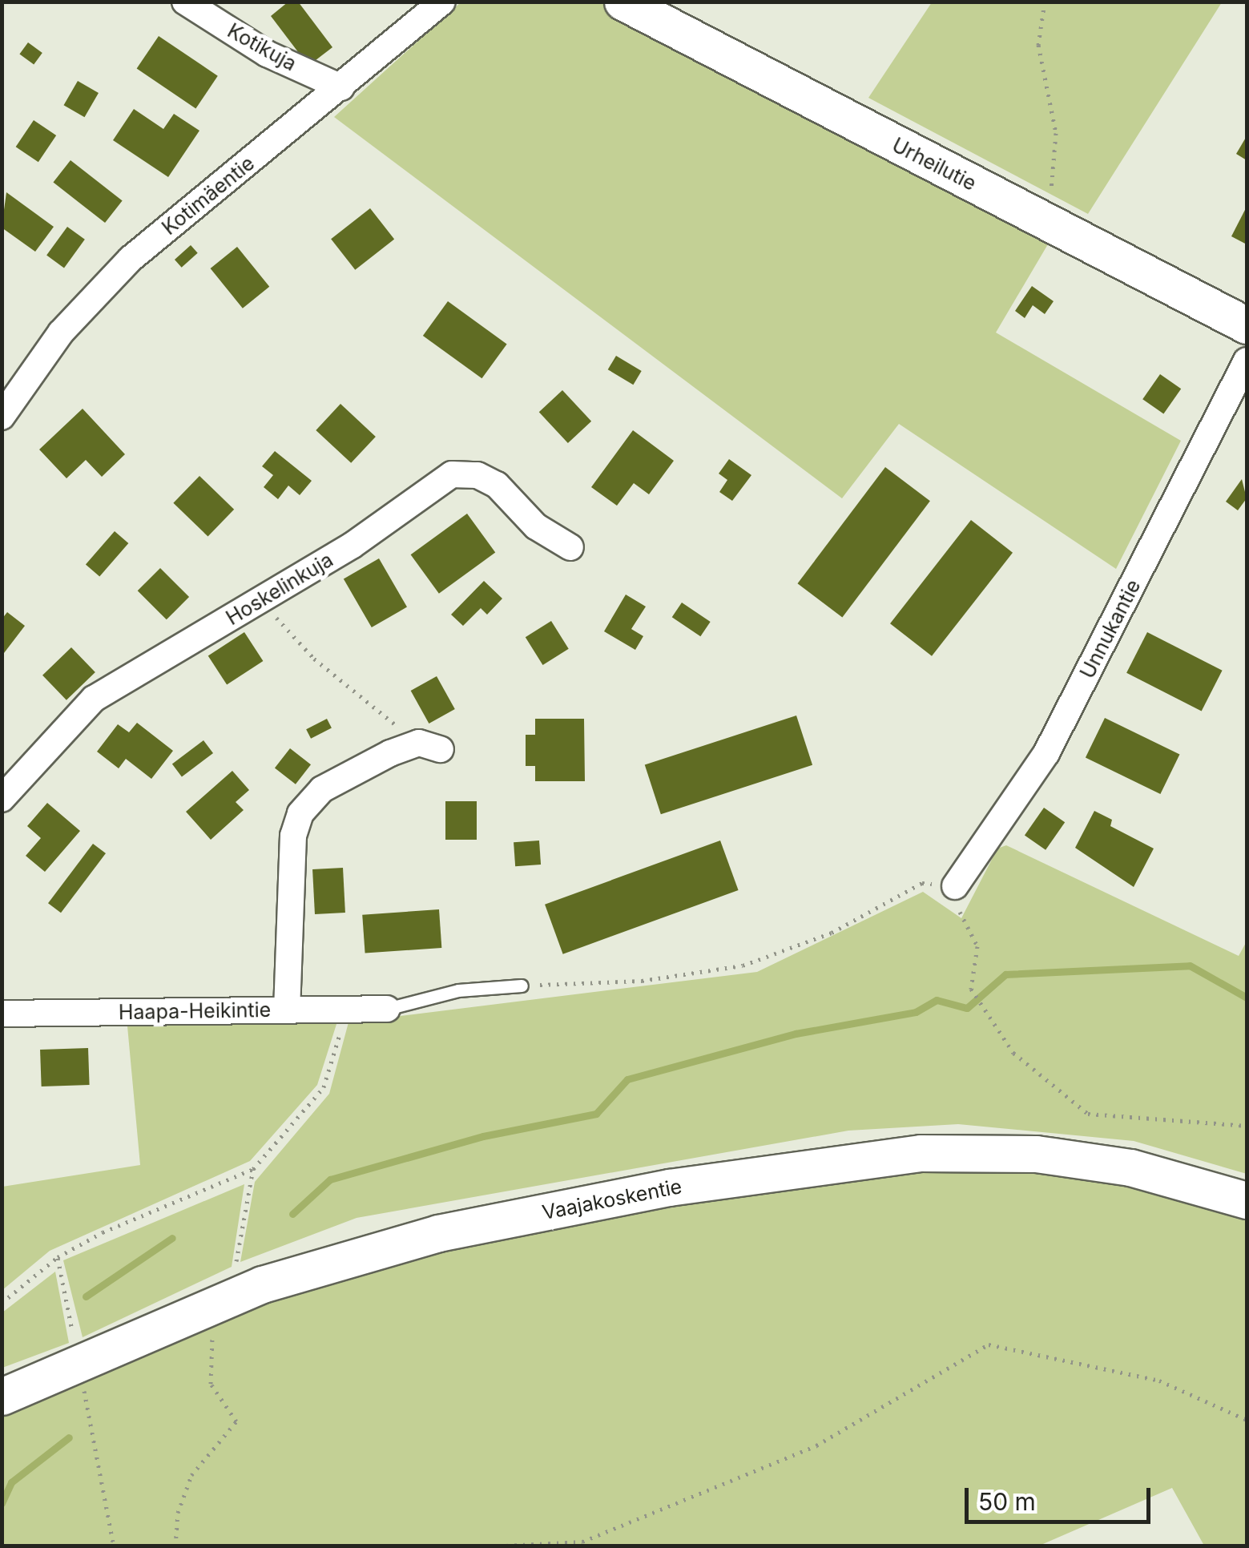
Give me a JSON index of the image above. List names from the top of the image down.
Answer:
{
  "streets": {
    "main road": ["Urheilutie", "Vaajakoskentie"],
    "street": [
      "Kotikuja",
      "Kotimäentie",
      "Hoskelinkuja",
      "Unnukantie",
      "Haapa-Heikintie"
    ]
  },
  "crossings": [
    ["Kotikuja", "Kotimäentie"]
  ],
  "scale_bar": "50 m"
}
